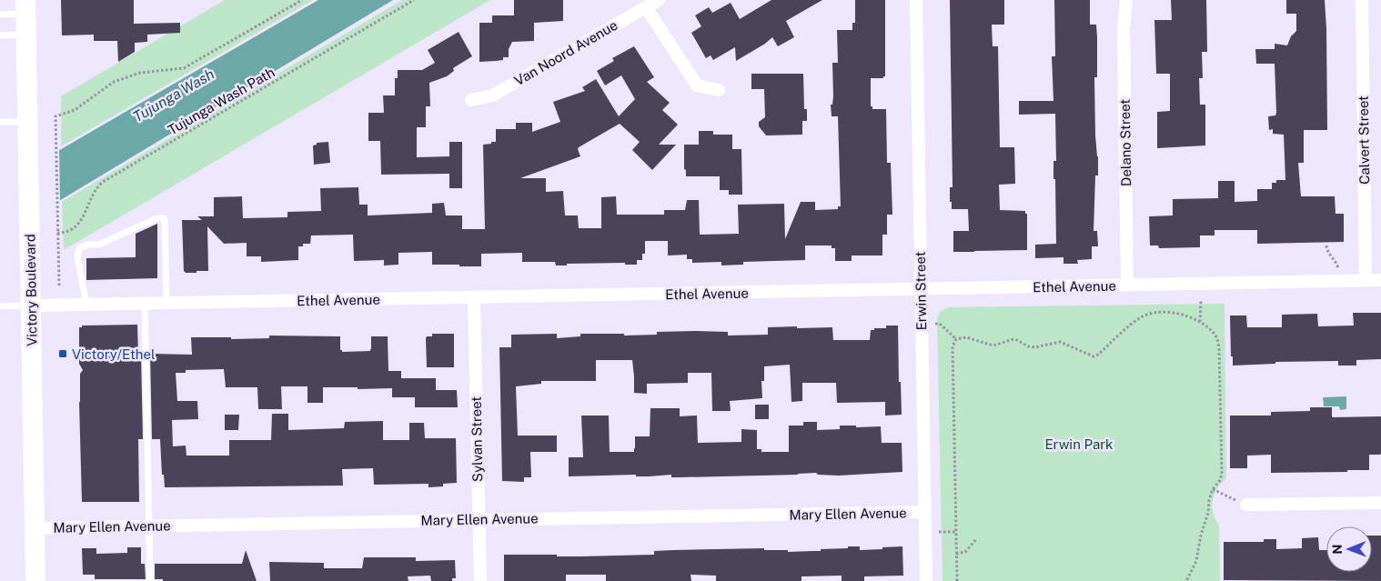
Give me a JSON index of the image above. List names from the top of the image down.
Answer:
{
  "streets": {
    "main road": ["Victory Boulevard"],
    "street": [
      "Van Noord Avenue",
      "Calvert Street",
      "Delano Street",
      "Ethel Avenue",
      "Erwin Street",
      "Sylvan Street",
      "Mary Ellen Avenue"
    ],
    "path": ["Tujunga Wash Path"]
  },
  "crossings": [
    ["Calvert Street", "Ethel Avenue"],
    ["Delano Street", "Ethel Avenue"],
    ["Ethel Avenue", "Victory Boulevard"],
    ["Ethel Avenue", "Erwin Street"],
    ["Ethel Avenue", "Sylvan Street"],
    ["Victory Boulevard", "Mary Ellen Avenue"],
    ["Erwin Street", "Mary Ellen Avenue"],
    ["Sylvan Street", "Mary Ellen Avenue"]
  ],
  "water": ["Tujunga Wash"],
  "parks": ["Erwin Park"],
  "places": {
    "transit": ["Victory/Ethel"]
  },
  "north": "left"
}
